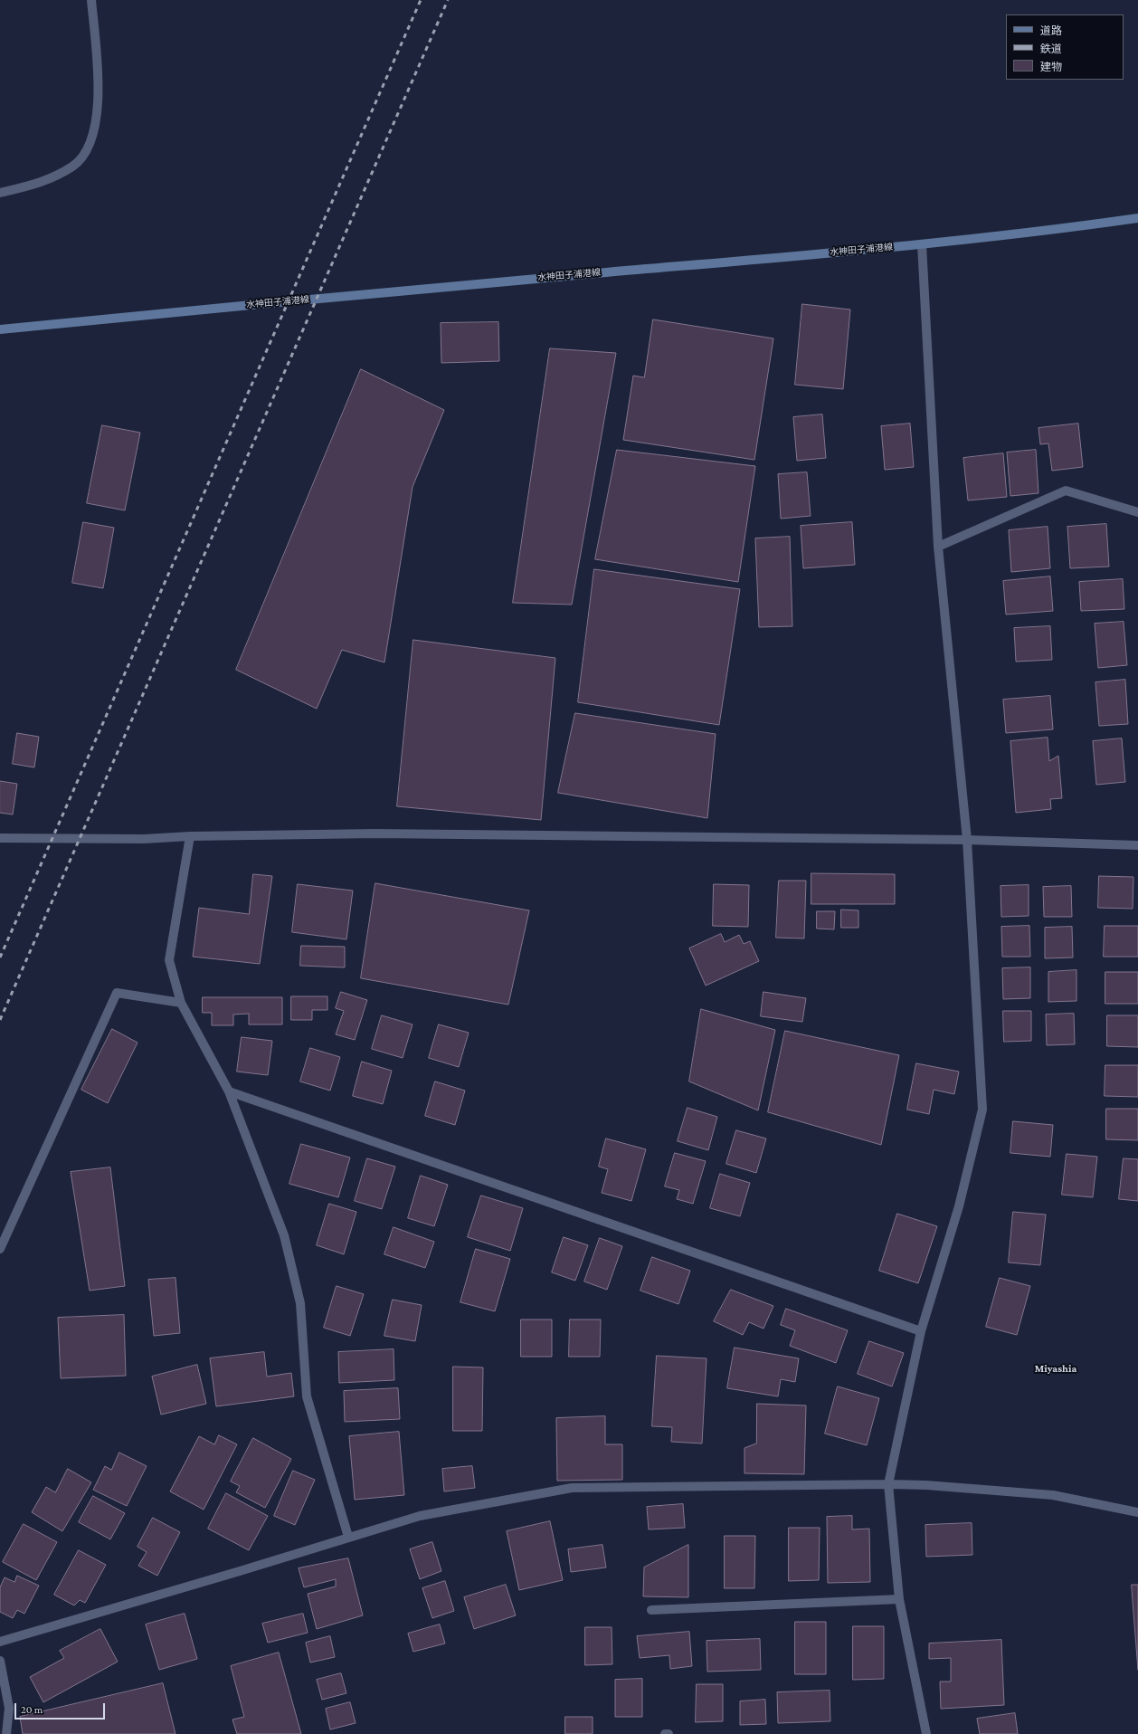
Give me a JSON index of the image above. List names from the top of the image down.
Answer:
{
  "streets": {
    "main road": ["水神田子浦港線"]
  },
  "districts": ["Miyashia"],
  "legend": ["道路", "鉄道", "建物"],
  "scale_bar": "20 m"
}
